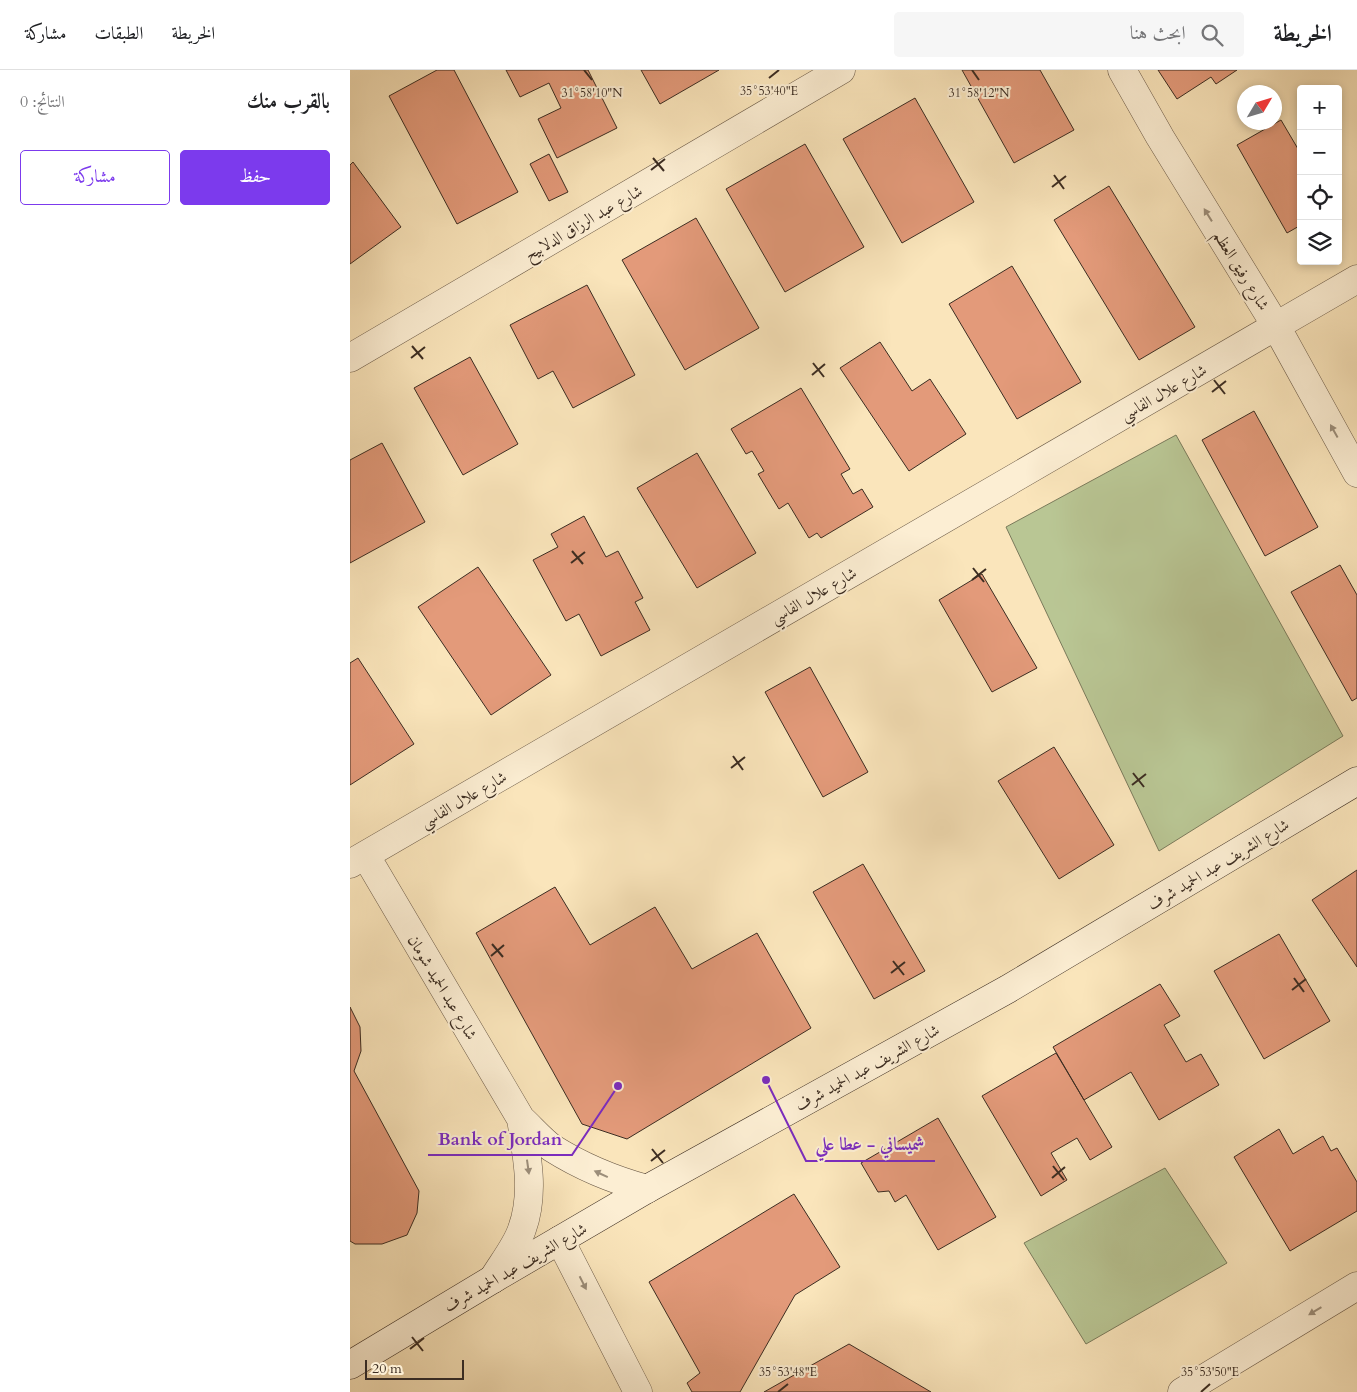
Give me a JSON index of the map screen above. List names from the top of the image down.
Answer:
{
  "streets": {
    "street": [
      "شارع عبد الرزاق الدلابيح",
      "شارع رفيق العظم",
      "شارع علال الفاسي",
      "شارع الشريف عبد الحميد شرف",
      "شارع عبد الحميد شومان"
    ]
  },
  "crossings": [
    ["شارع رفيق العظم", "شارع علال الفاسي"],
    ["شارع علال الفاسي", "شارع عبد الحميد شومان"],
    ["شارع الشريف عبد الحميد شرف", "شارع عبد الحميد شومان"]
  ],
  "one_way": ["شارع رفيق العظم"],
  "places": ["شميساني - عطا علي", "Bank of Jordan"],
  "scale_bar": "20 m",
  "north": "top right",
  "page": {
    "header": "الخريطة",
    "search": "ابحث هنا",
    "nav": ["الخريطة", "الطبقات", "مشاركة"],
    "heading": ["بالقرب منك", "النتائج: 0"],
    "map_buttons": ["+", "−"],
    "buttons": ["حفظ", "مشاركة"],
    "scale": "20 m"
  },
  "coordinates": [
    "35°53'40\"E",
    "31°58'10\"N",
    "31°58'12\"N",
    "35°53'48\"E",
    "35°53'50\"E"
  ]
}
